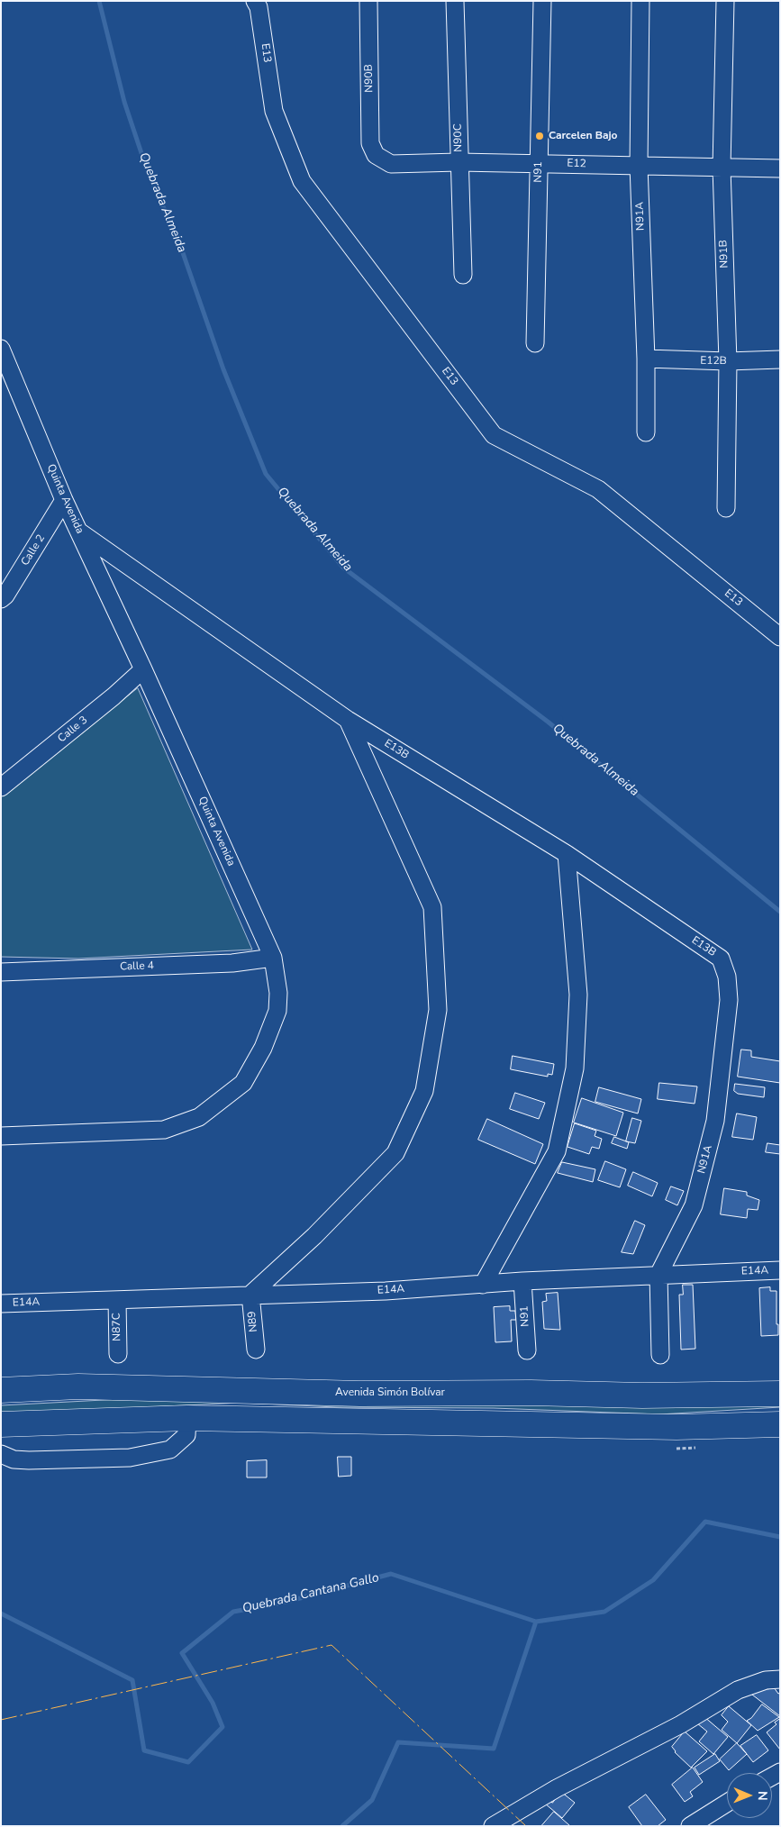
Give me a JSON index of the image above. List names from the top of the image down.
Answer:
{
  "streets": {
    "highway": ["Avenida Simón Bolívar"],
    "street": [
      "E13",
      "N90B",
      "N90C",
      "E12",
      "N91",
      "N91A",
      "N91B",
      "E12B",
      "Quinta Avenida",
      "Calle 2",
      "Calle 3",
      "E13B",
      "Calle 4",
      "E14A",
      "N89",
      "N87C"
    ]
  },
  "crossings": [
    ["N90B", "E12"],
    ["N90C", "E12"],
    ["E12", "N91"],
    ["E12", "N91A"],
    ["E12", "N91B"],
    ["N91", "E14A"],
    ["N91A", "E12B"],
    ["N91A", "E13B"],
    ["N91A", "E14A"],
    ["N91B", "E12B"],
    ["Quinta Avenida", "Calle 2"],
    ["Quinta Avenida", "Calle 3"],
    ["Quinta Avenida", "E13B"],
    ["Quinta Avenida", "Calle 4"],
    ["E14A", "N89"],
    ["E14A", "N87C"]
  ],
  "water": ["Quebrada Almeida", "Quebrada Cantana Gallo"],
  "places": ["Carcelen Bajo"],
  "north": "right"
}
